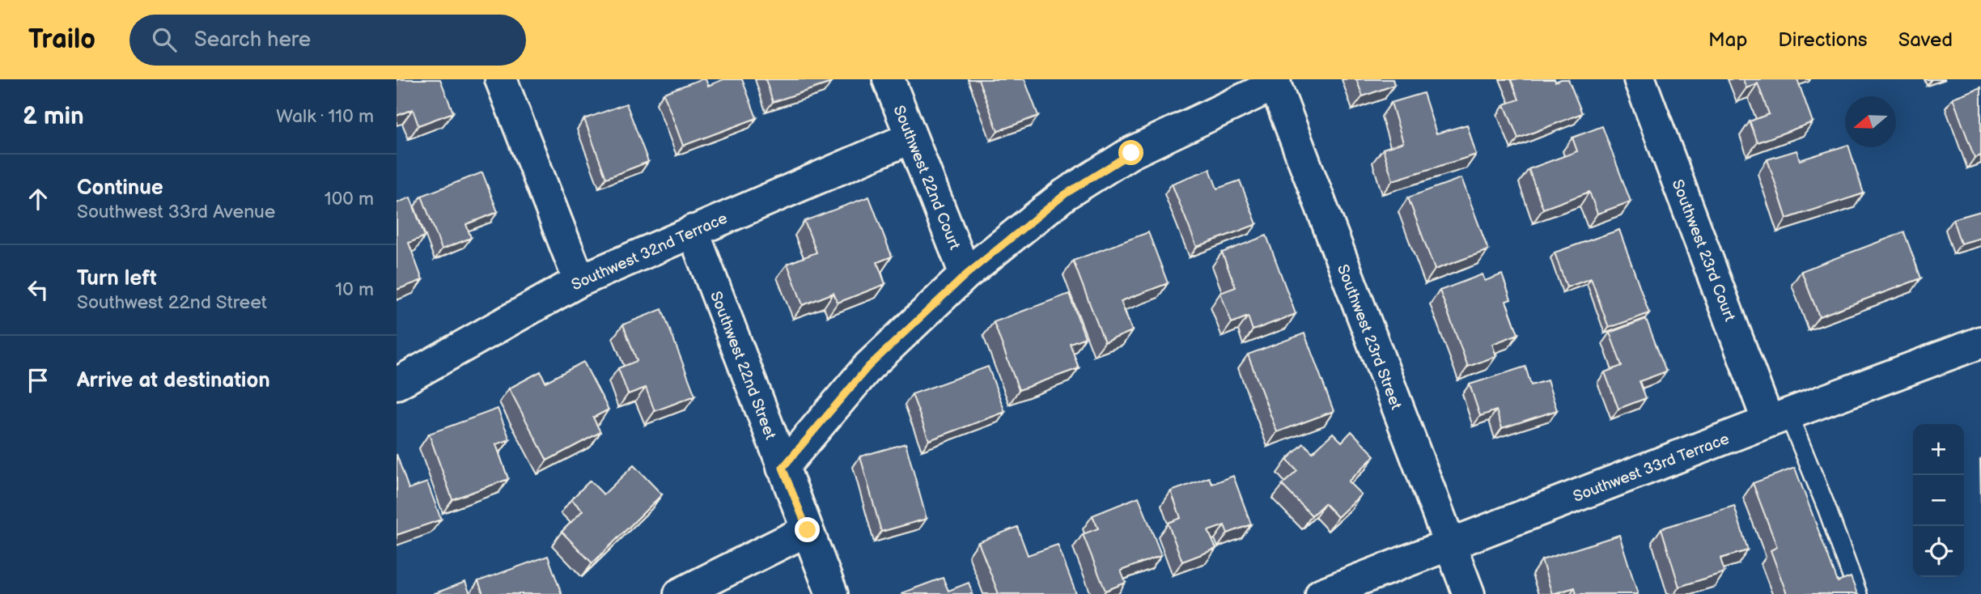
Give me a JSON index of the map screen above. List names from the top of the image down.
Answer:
{
  "streets": {
    "street": [
      "Southwest 22nd Court",
      "Southwest 23rd Court",
      "Southwest 32nd Terrace",
      "Southwest 23rd Street",
      "Southwest 22nd Street",
      "Southwest 33rd Terrace"
    ]
  },
  "crossings": [
    ["Southwest 22nd Court", "Southwest 32nd Terrace"],
    ["Southwest 23rd Court", "Southwest 33rd Terrace"],
    ["Southwest 32nd Terrace", "Southwest 22nd Street"],
    ["Southwest 23rd Street", "Southwest 33rd Terrace"]
  ],
  "north": "left",
  "page": {
    "header": "Trailo",
    "search": "Search here",
    "nav": ["Map", "Directions", "Saved"],
    "heading": ["2 min", "Walk · 110 m"],
    "list": [
      ["Continue", "Southwest 33rd Avenue", "100 m"],
      ["Turn left", "Southwest 22nd Street", "10 m"],
      "Arrive at destination"
    ],
    "map_buttons": ["+", "−"]
  }
}
